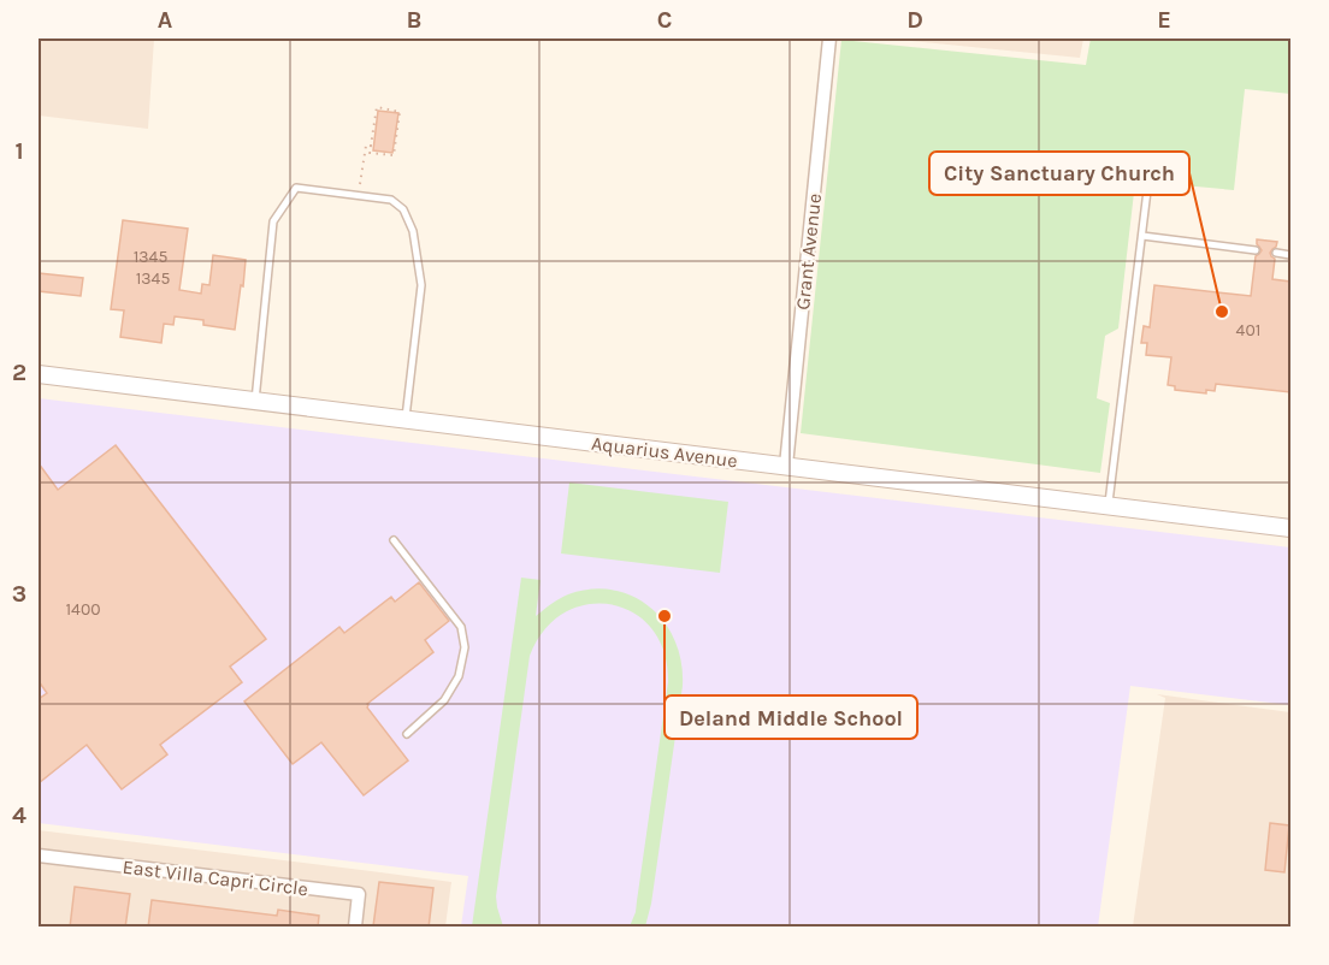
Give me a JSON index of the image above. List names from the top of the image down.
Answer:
{
  "streets": {
    "street": ["Grant Avenue", "Aquarius Avenue", "East Villa Capri Circle"]
  },
  "crossings": [
    ["Grant Avenue", "Aquarius Avenue"]
  ],
  "places": ["City Sanctuary Church", "Deland Middle School"],
  "house_numbers": [
    "1345",
    "1345",
    "401",
    "1400"
  ],
  "grid": {
    "columns": [
      "A",
      "B",
      "C",
      "D",
      "E"
    ],
    "rows": [
      "1",
      "2",
      "3",
      "4"
    ]
  }
}
